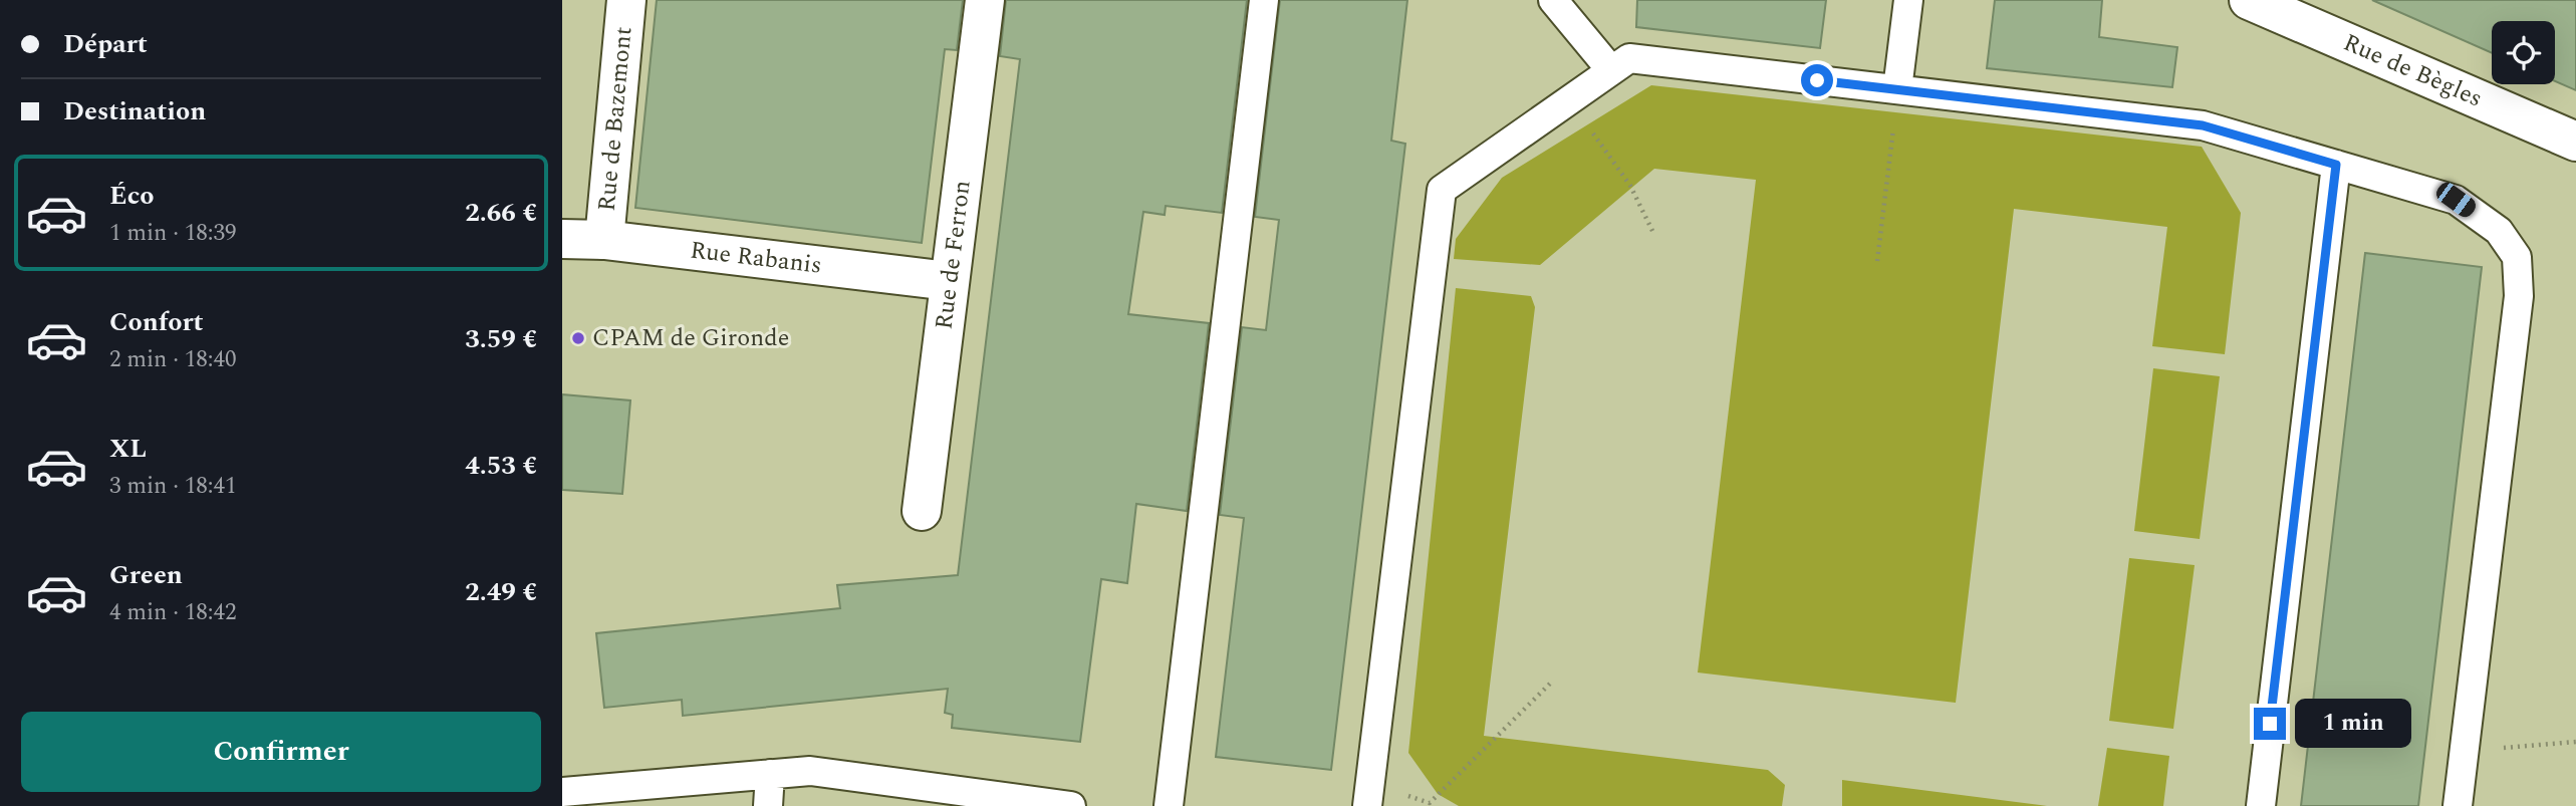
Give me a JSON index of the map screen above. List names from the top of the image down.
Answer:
{
  "streets": {
    "street": [
      "Rue de Bègles",
      "Rue de Bazemont",
      "Rue de Ferron",
      "Rue Rabanis"
    ]
  },
  "crossings": [
    ["Rue de Bazemont", "Rue Rabanis"],
    ["Rue de Ferron", "Rue Rabanis"]
  ],
  "places": ["CPAM de Gironde"],
  "page": {
    "banner": ["Départ", "Destination"],
    "list": [
      {
        "name": "Éco",
        "note": "1 min · 18:39",
        "value": "2.66 €"
      },
      {
        "name": "Confort",
        "note": "2 min · 18:40",
        "value": "3.59 €"
      },
      {
        "name": "XL",
        "note": "3 min · 18:41",
        "value": "4.53 €"
      },
      {
        "name": "Green",
        "note": "4 min · 18:42",
        "value": "2.49 €"
      }
    ],
    "buttons": "Confirmer",
    "bubble": "1 min"
  }
}
